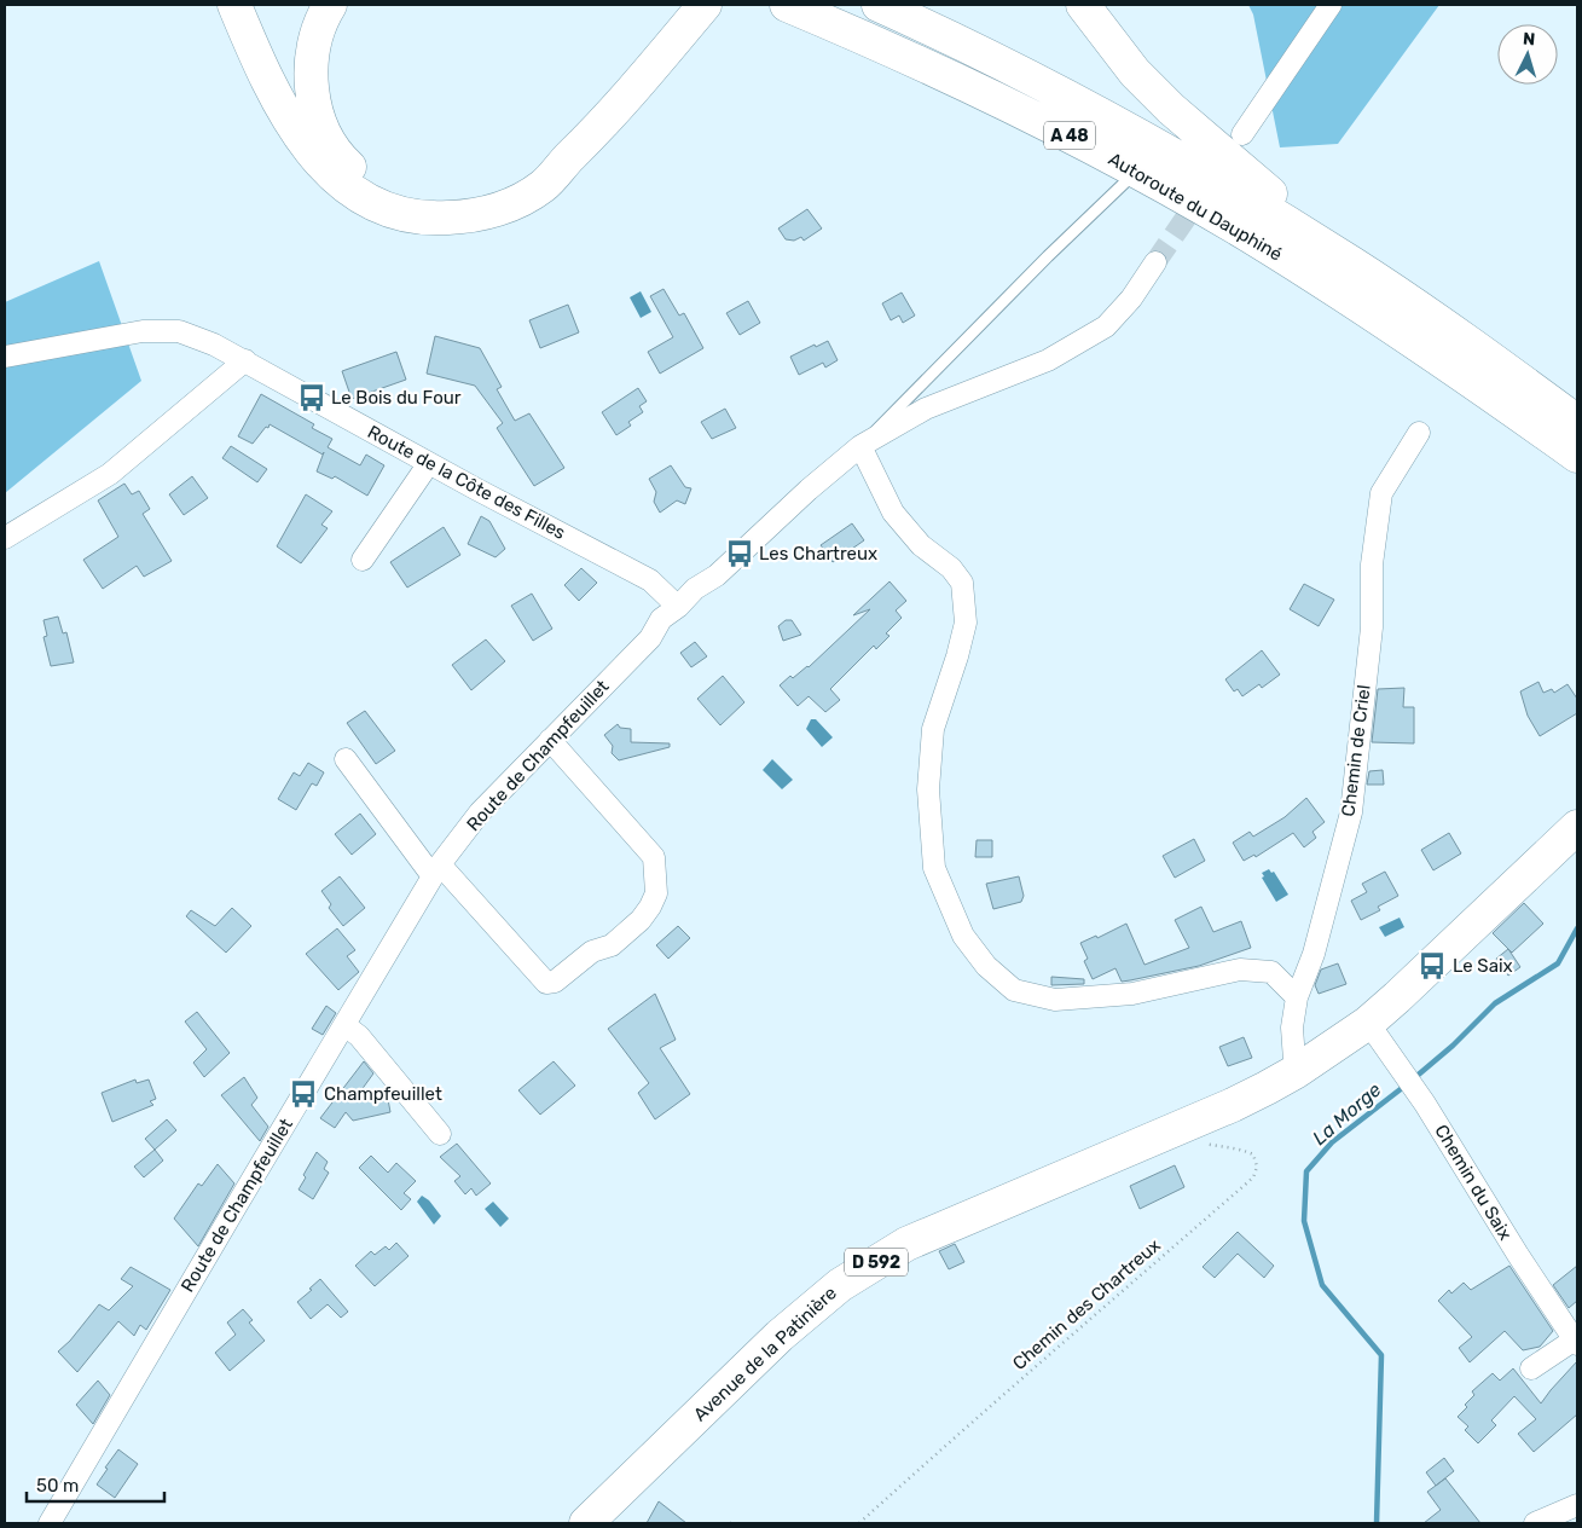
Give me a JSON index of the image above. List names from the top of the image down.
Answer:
{
  "streets": {
    "main road": [
      "A 48",
      "Autoroute du Dauphiné",
      "D 592",
      "Avenue de la Patinière"
    ],
    "street": [
      "Route de la Côte des Filles",
      "Chemin de Criel",
      "Route de Champfeuillet",
      "Chemin du Saix"
    ],
    "path": ["Chemin des Chartreux"]
  },
  "crossings": [
    ["Route de la Côte des Filles", "Route de Champfeuillet"],
    ["Chemin de Criel", "D 592"],
    ["Chemin de Criel", "Avenue de la Patinière"],
    ["Chemin du Saix", "D 592"],
    ["D 592", "Avenue de la Patinière"],
    ["Chemin des Chartreux", "Avenue de la Patinière"]
  ],
  "water": ["La Morge"],
  "places": {
    "bus stop": [
      "Le Bois du Four",
      "Les Chartreux",
      "Le Saix",
      "Champfeuillet"
    ]
  },
  "scale_bar": "50 m",
  "north": "top"
}
